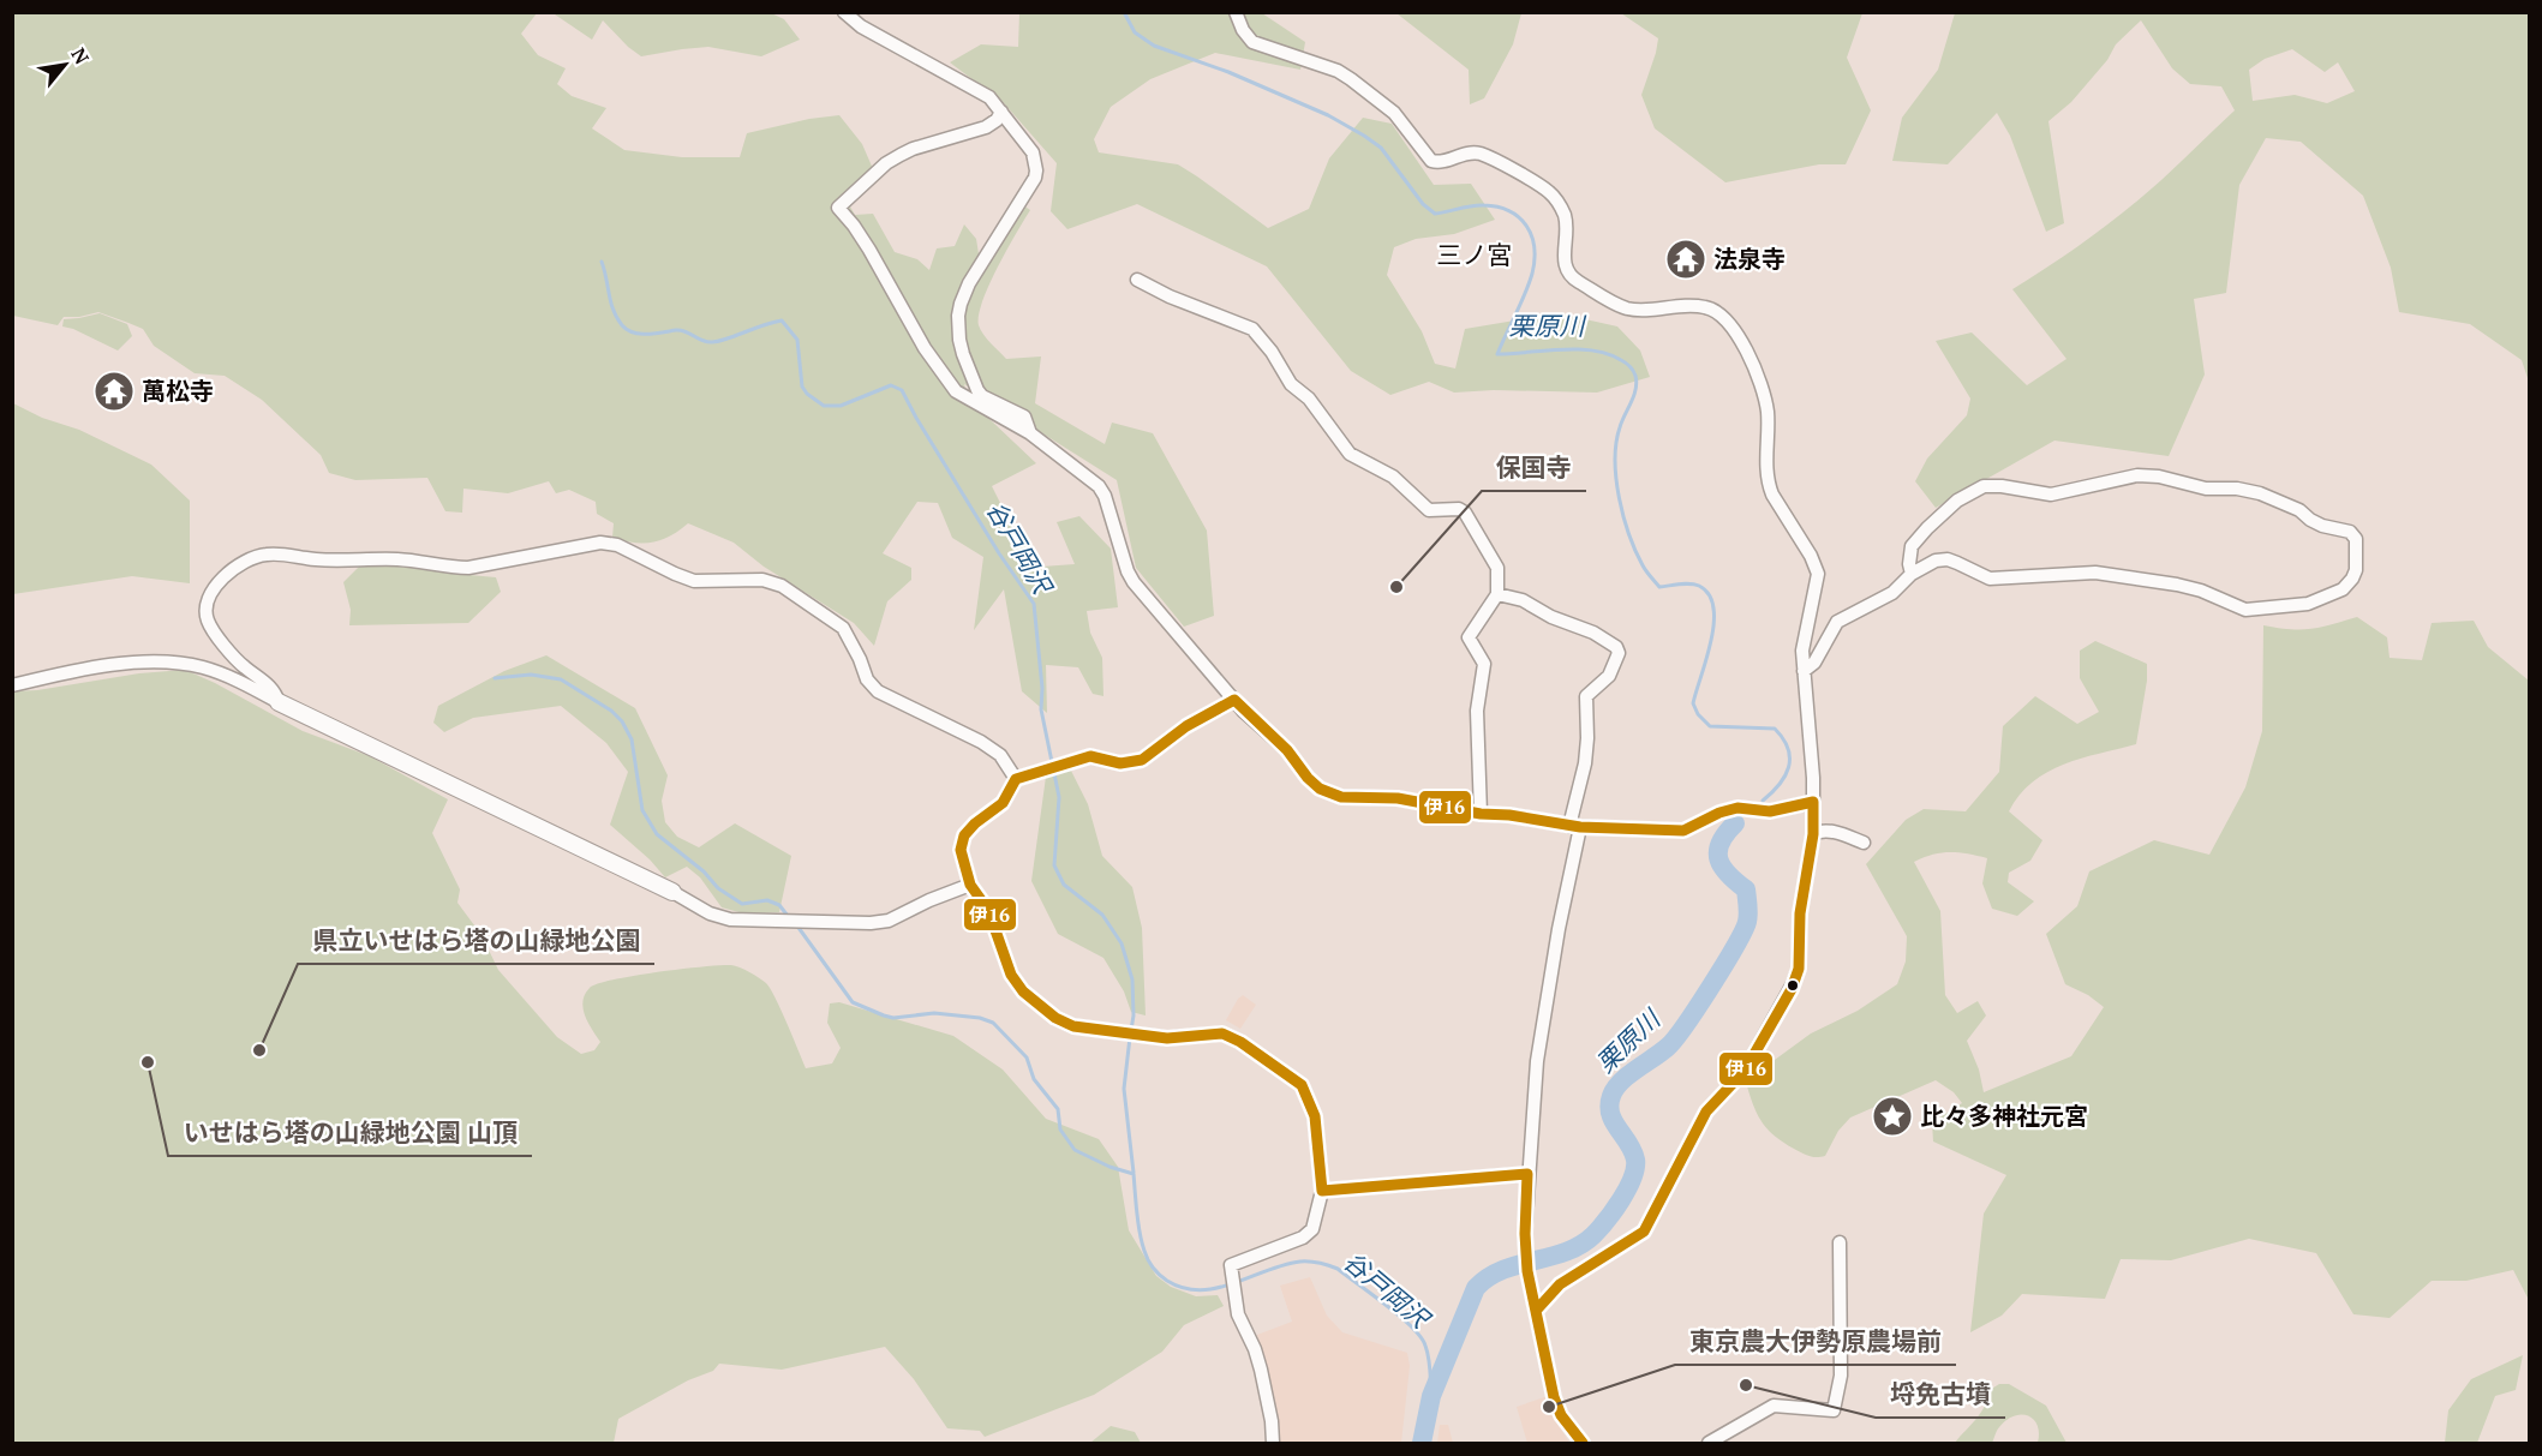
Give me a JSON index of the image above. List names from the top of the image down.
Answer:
{
  "districts": ["三ノ宮"],
  "water": ["栗原川", "谷戸岡沢"],
  "places": {
    "temple": ["法泉寺", "萬松寺"],
    "other": [
      "保国寺",
      "県立いせはら塔の山緑地公園",
      "いせはら塔の山緑地公園 山頂",
      "埒免古墳",
      "東京農大伊勢原農場前"
    ],
    "place": ["比々多神社元宮"]
  },
  "lines": ["transit line 伊16"],
  "north": "top right"
}
